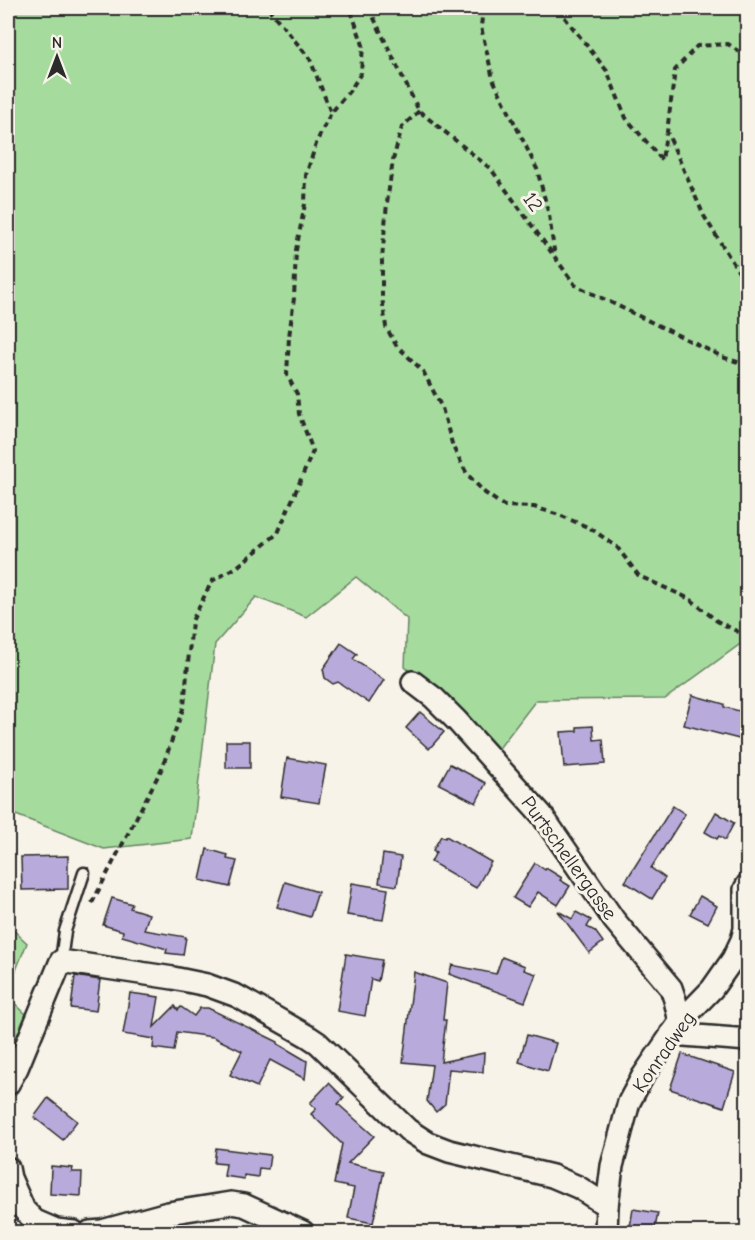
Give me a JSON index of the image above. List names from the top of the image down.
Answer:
{
  "streets": {
    "street": ["Purtschellergasse", "Konradweg"],
    "path": ["12"]
  },
  "crossings": [
    ["Purtschellergasse", "Konradweg"]
  ],
  "north": "top"
}
